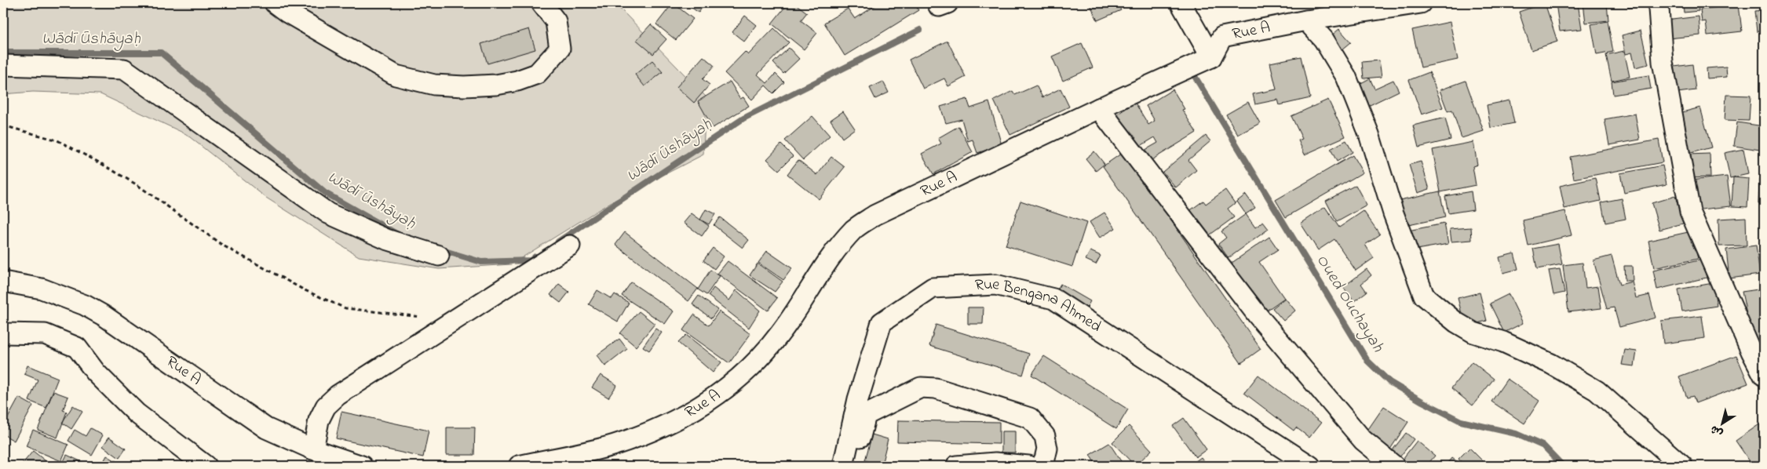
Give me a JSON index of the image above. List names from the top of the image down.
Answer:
{
  "streets": {
    "street": ["Rue A", "Rue Bengana Ahmed"]
  },
  "water": ["Wādī Ūshāyaḥ", "Oued Ouchayah"],
  "north": "bottom left"
}
